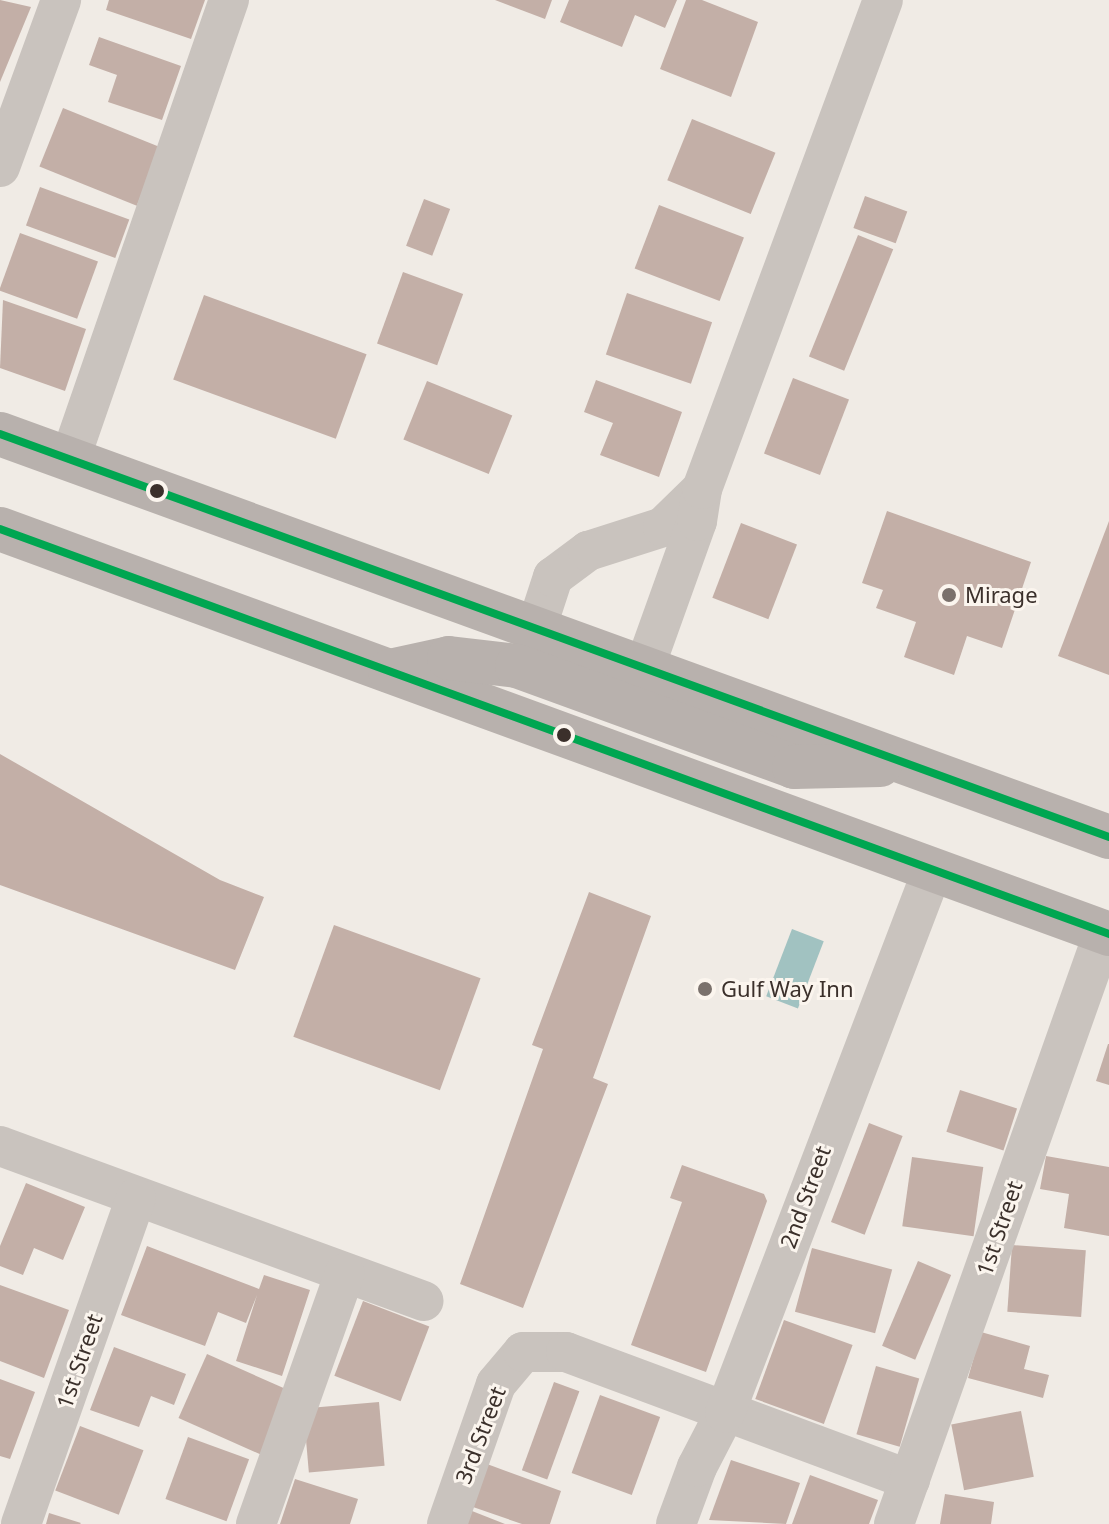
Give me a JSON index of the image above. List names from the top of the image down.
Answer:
{
  "streets": {
    "street": ["2nd Street", "1st Street", "3rd Street"]
  },
  "crossings": [
    ["2nd Street", "3rd Street"]
  ],
  "places": ["Mirage", "Gulf Way Inn"]
}
